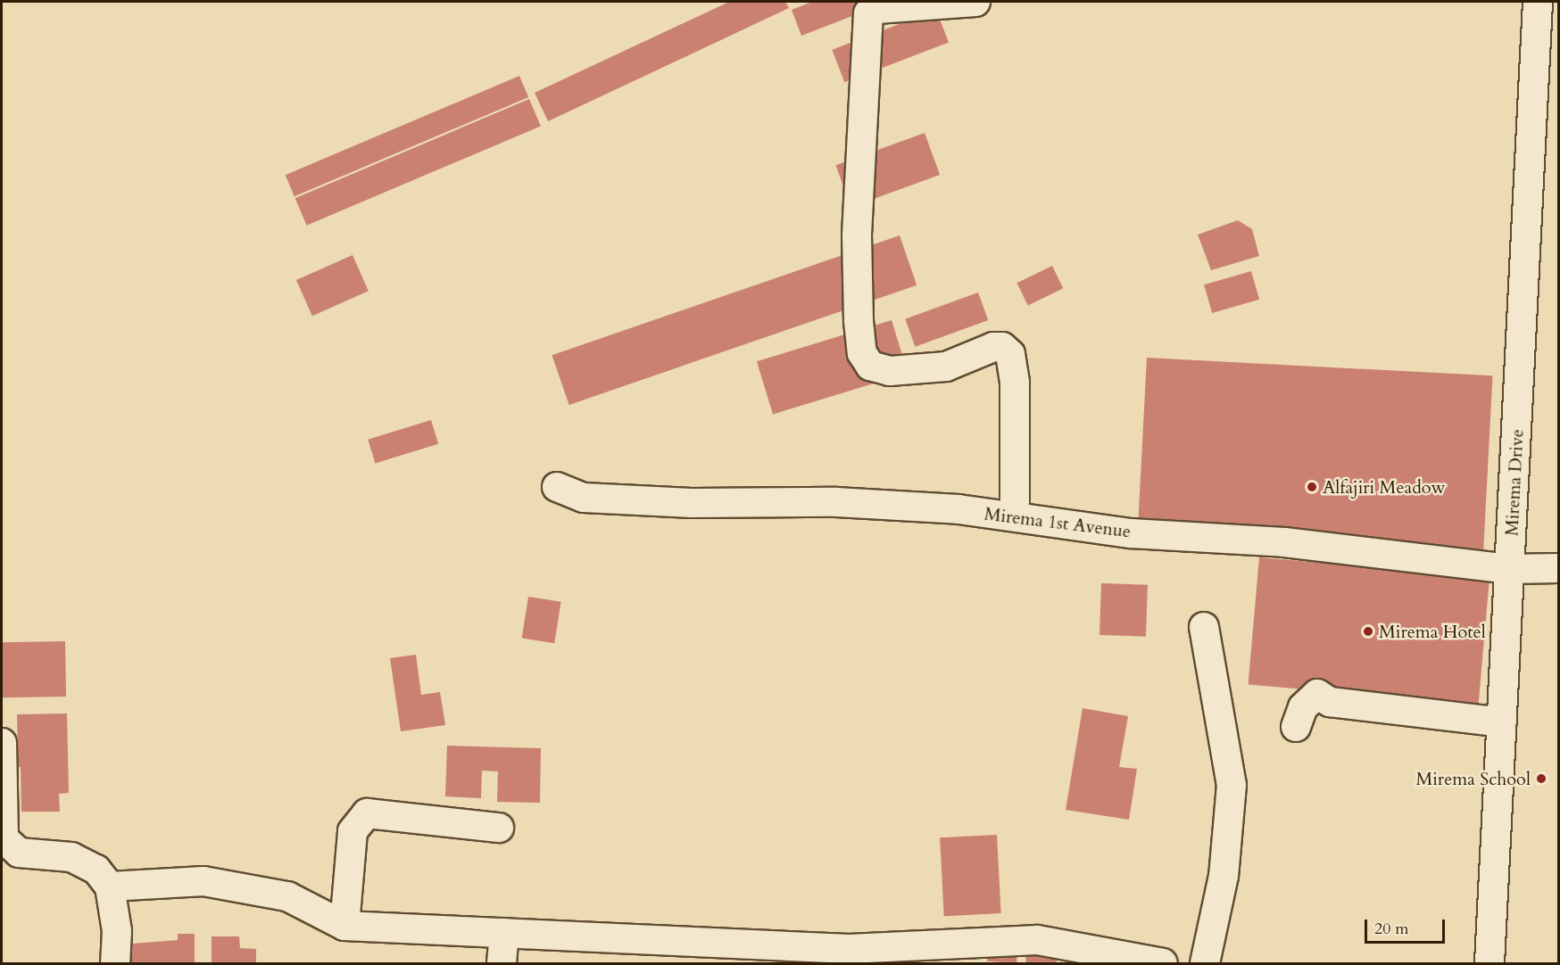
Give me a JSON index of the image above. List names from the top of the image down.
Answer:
{
  "streets": {
    "street": ["Mirema Drive", "Mirema 1st Avenue"]
  },
  "crossings": [
    ["Mirema Drive", "Mirema 1st Avenue"]
  ],
  "places": ["Alfajiri Meadow", "Mirema Hotel", "Mirema School"],
  "scale_bar": "20 m"
}
